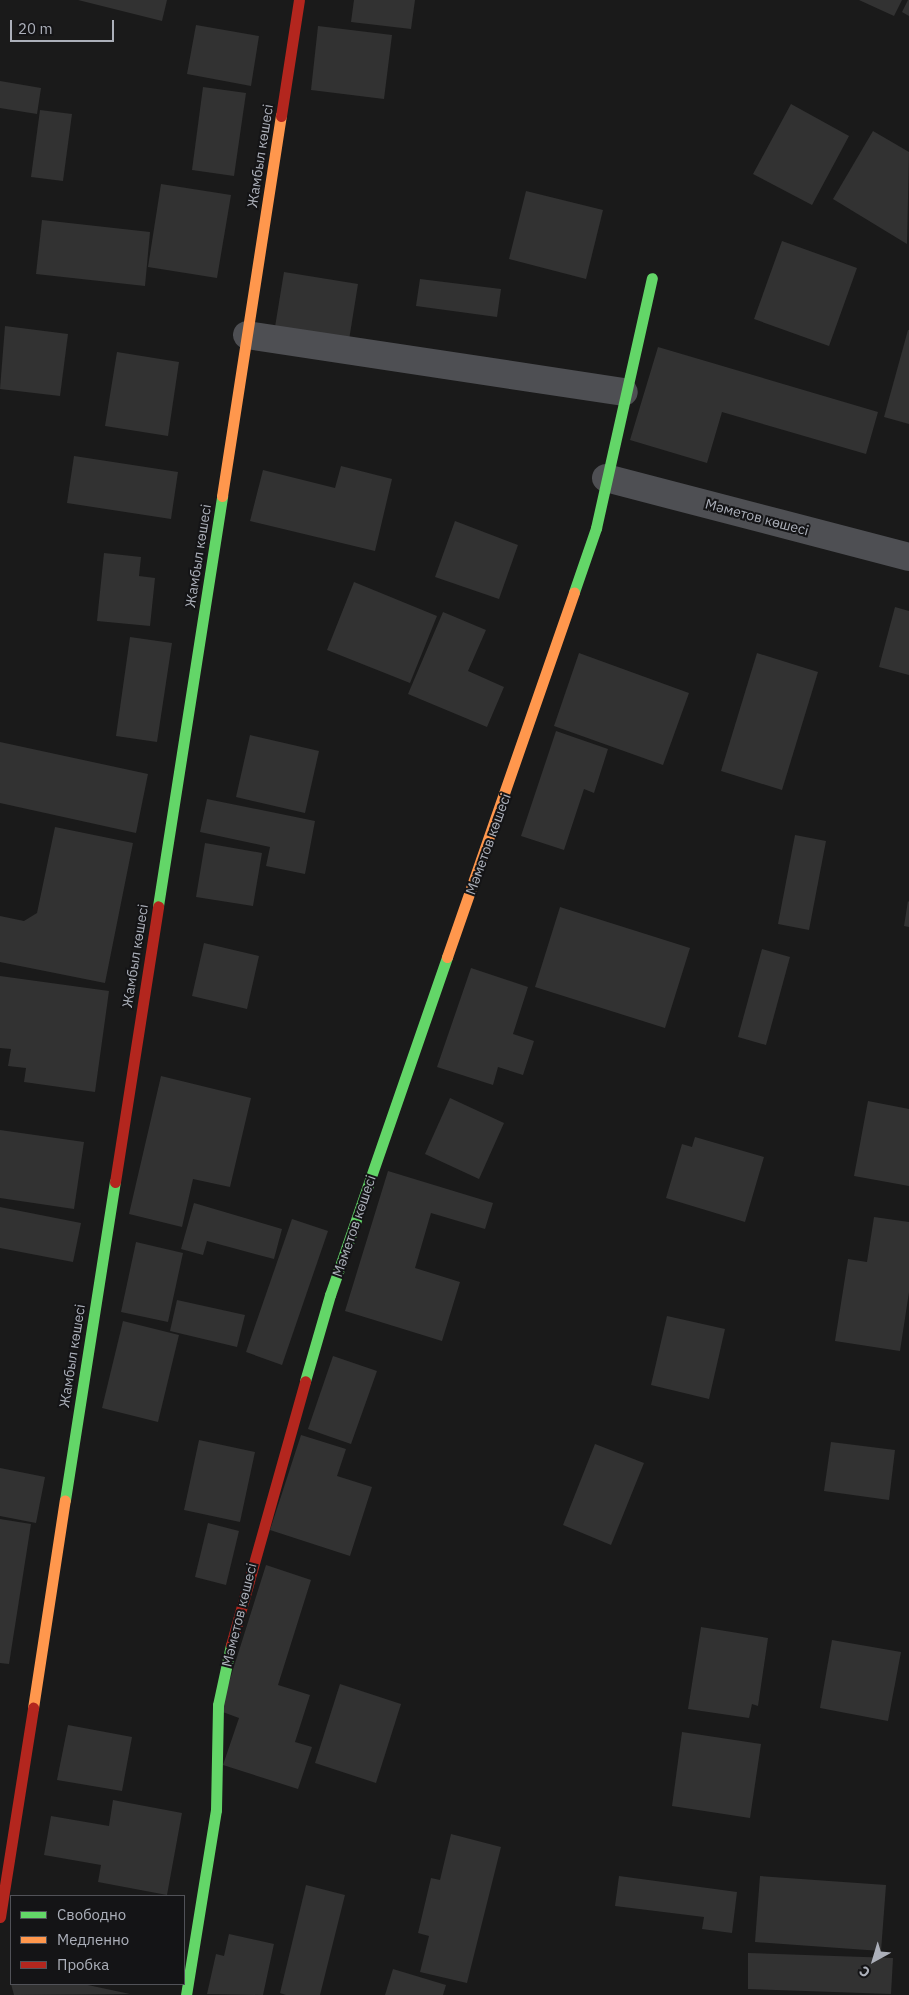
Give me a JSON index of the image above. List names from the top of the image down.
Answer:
{
  "streets": {
    "street": ["Жамбыл көшесі", "Мәметов көшесі"]
  },
  "legend": ["Свободно", "Медленно", "Пробка"],
  "scale_bar": "20 m",
  "north": "bottom left"
}
